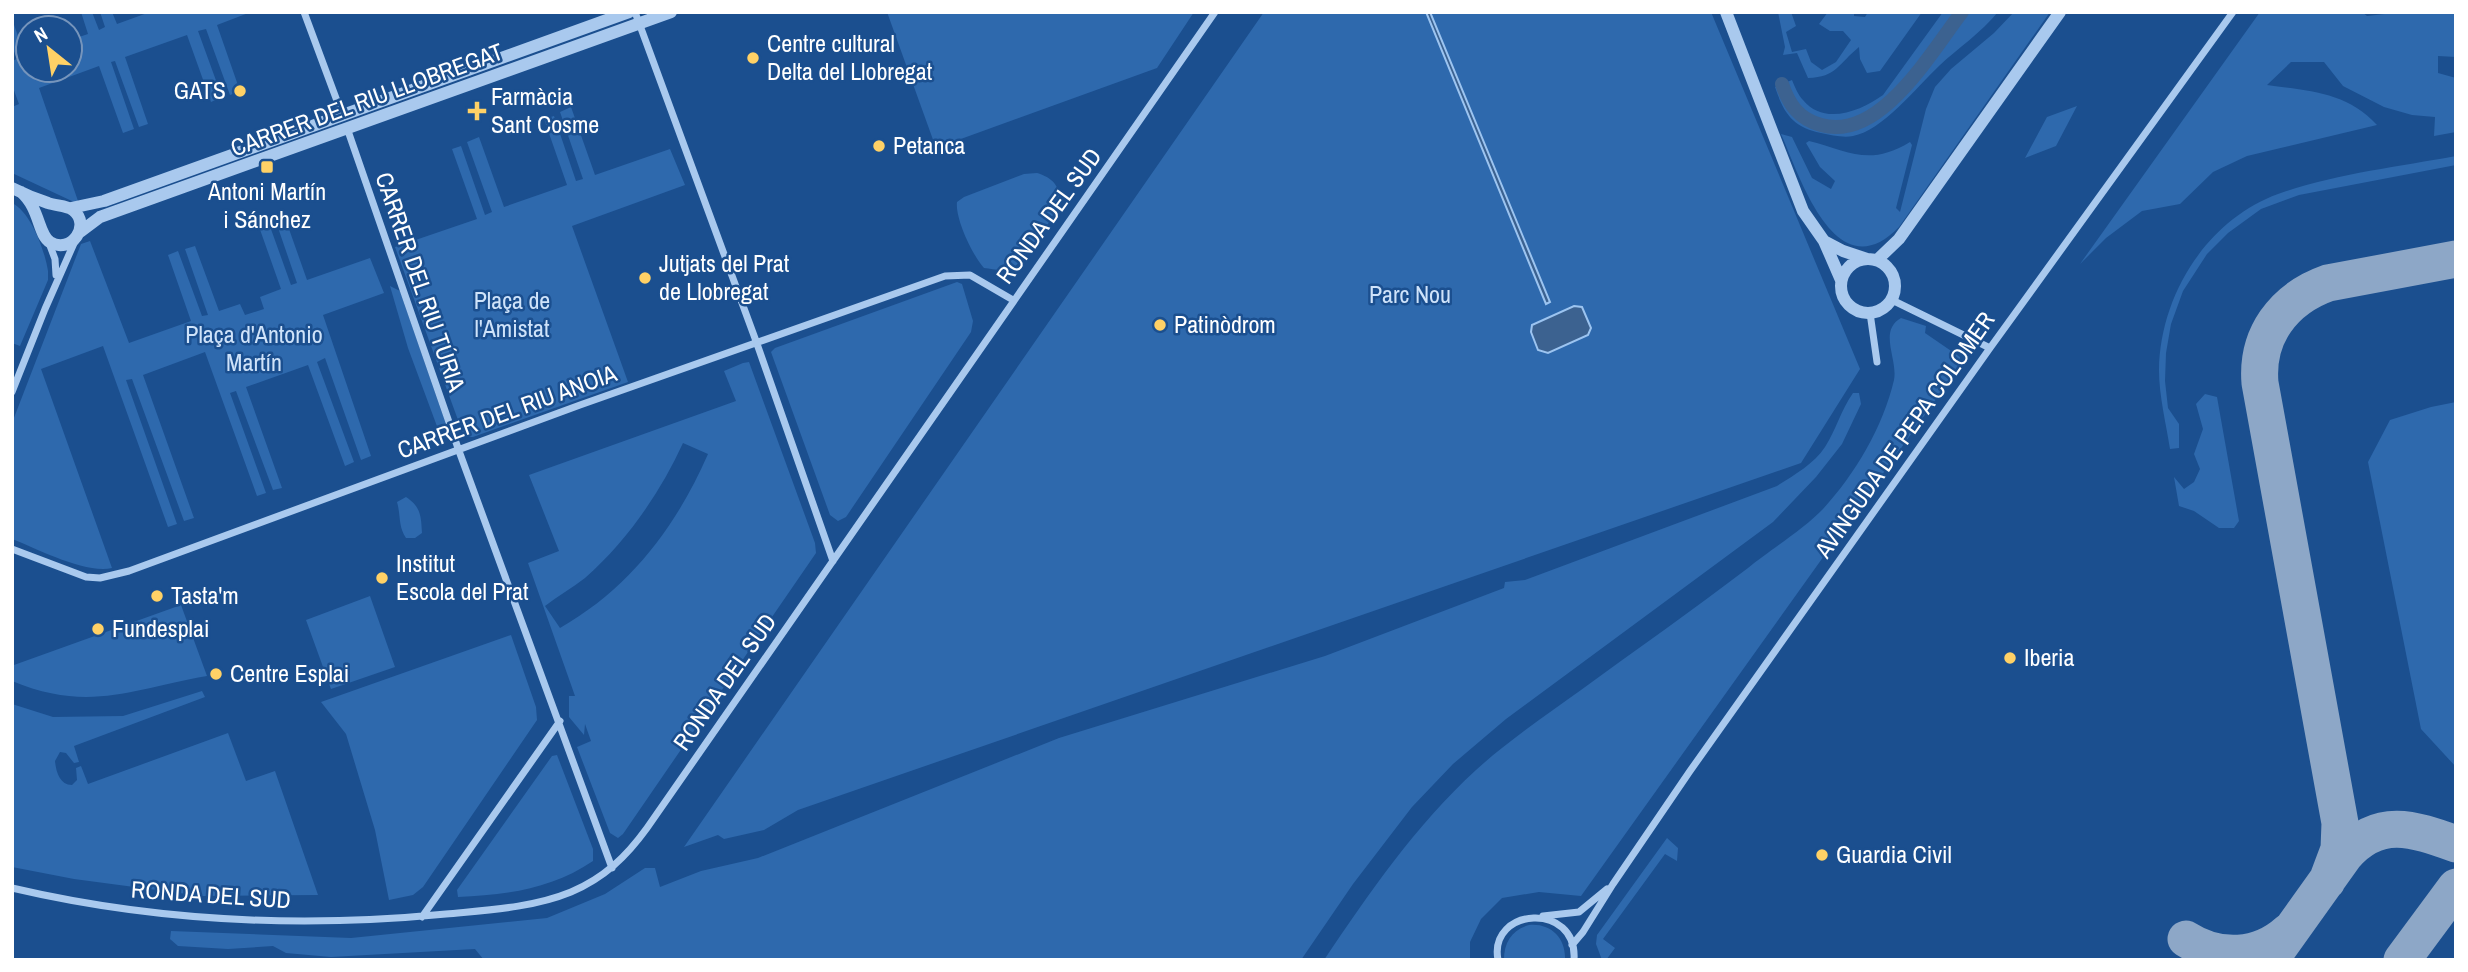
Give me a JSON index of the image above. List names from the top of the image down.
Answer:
{
  "streets": {
    "street": [
      "CARRER DEL RIU LLOBREGAT",
      "RONDA DEL SUD",
      "CARRER DEL RIU TÚRIA",
      "CARRER DEL RIU ANOIA",
      "AVINGUDA DE PEPA COLOMER"
    ]
  },
  "crossings": [
    ["CARRER DEL RIU LLOBREGAT", "CARRER DEL RIU TÚRIA"],
    ["RONDA DEL SUD", "CARRER DEL RIU TÚRIA"],
    ["RONDA DEL SUD", "CARRER DEL RIU ANOIA"],
    ["CARRER DEL RIU TÚRIA", "CARRER DEL RIU ANOIA"]
  ],
  "parks": ["Parc Nou", "Plaça de l'Amistat", "Plaça d'Antonio Martín"],
  "places": {
    "other": [
      "Centre cultural Delta del Llobregat",
      "GATS",
      "Petanca",
      "Jutjats del Prat de Llobregat",
      "Patinòdrom",
      "Institut Escola del Prat",
      "Tasta'm",
      "Fundesplai",
      "Iberia",
      "Centre Esplai",
      "Guardia Civil"
    ],
    "health": ["Farmàcia Sant Cosme"],
    "transit": ["Antoni Martín i Sánchez"]
  },
  "north": "top left"
}
